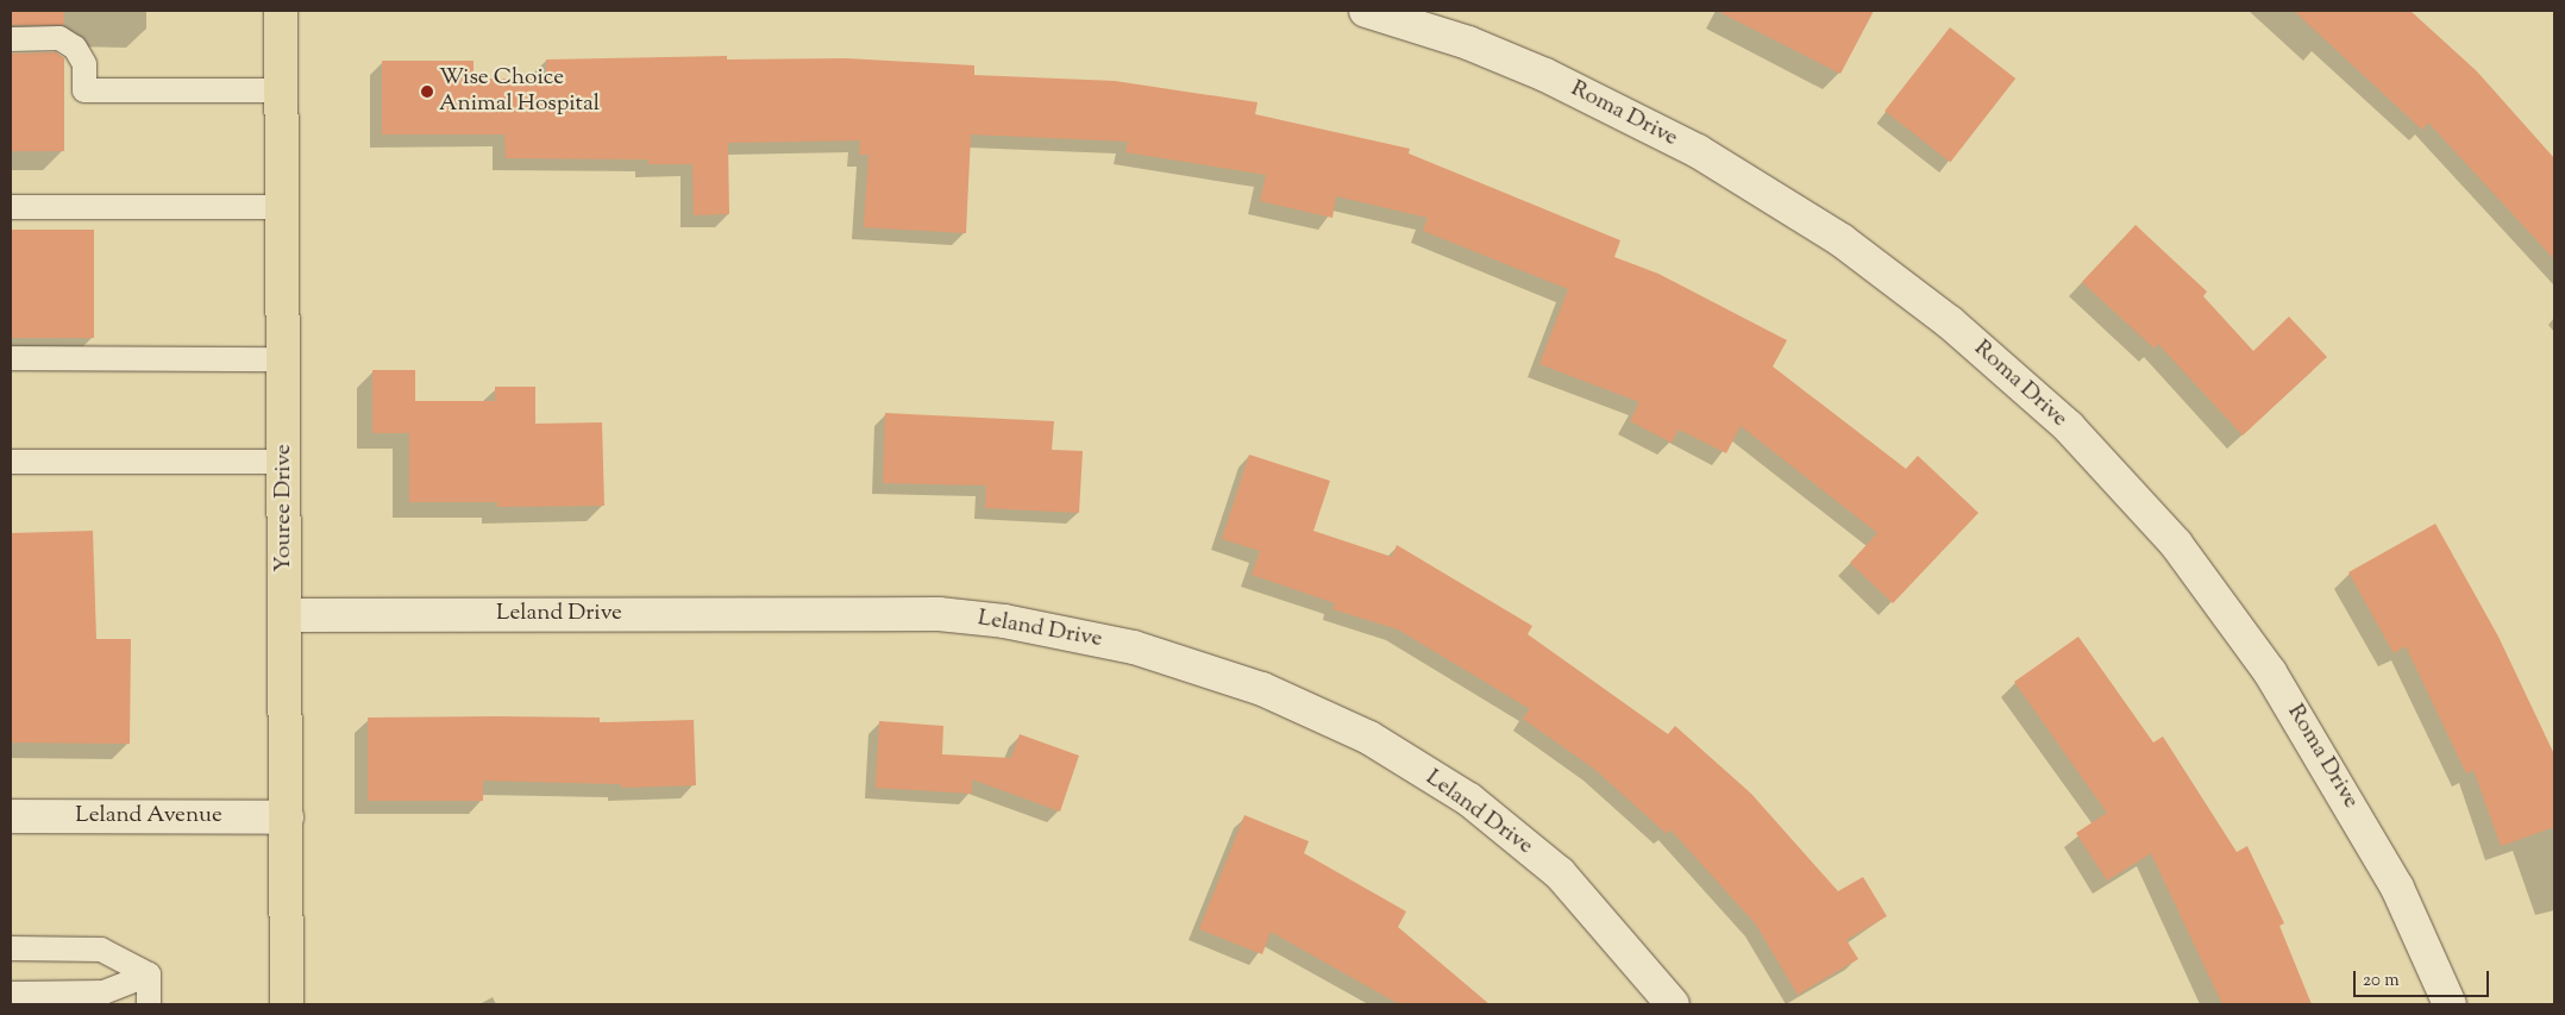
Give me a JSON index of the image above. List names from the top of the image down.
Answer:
{
  "streets": {
    "main road": ["Youree Drive"],
    "street": ["Roma Drive", "Leland Drive", "Leland Avenue"]
  },
  "crossings": [
    ["Youree Drive", "Leland Drive"],
    ["Youree Drive", "Leland Avenue"]
  ],
  "places": ["Wise Choice Animal Hospital"],
  "scale_bar": "20 m"
}
